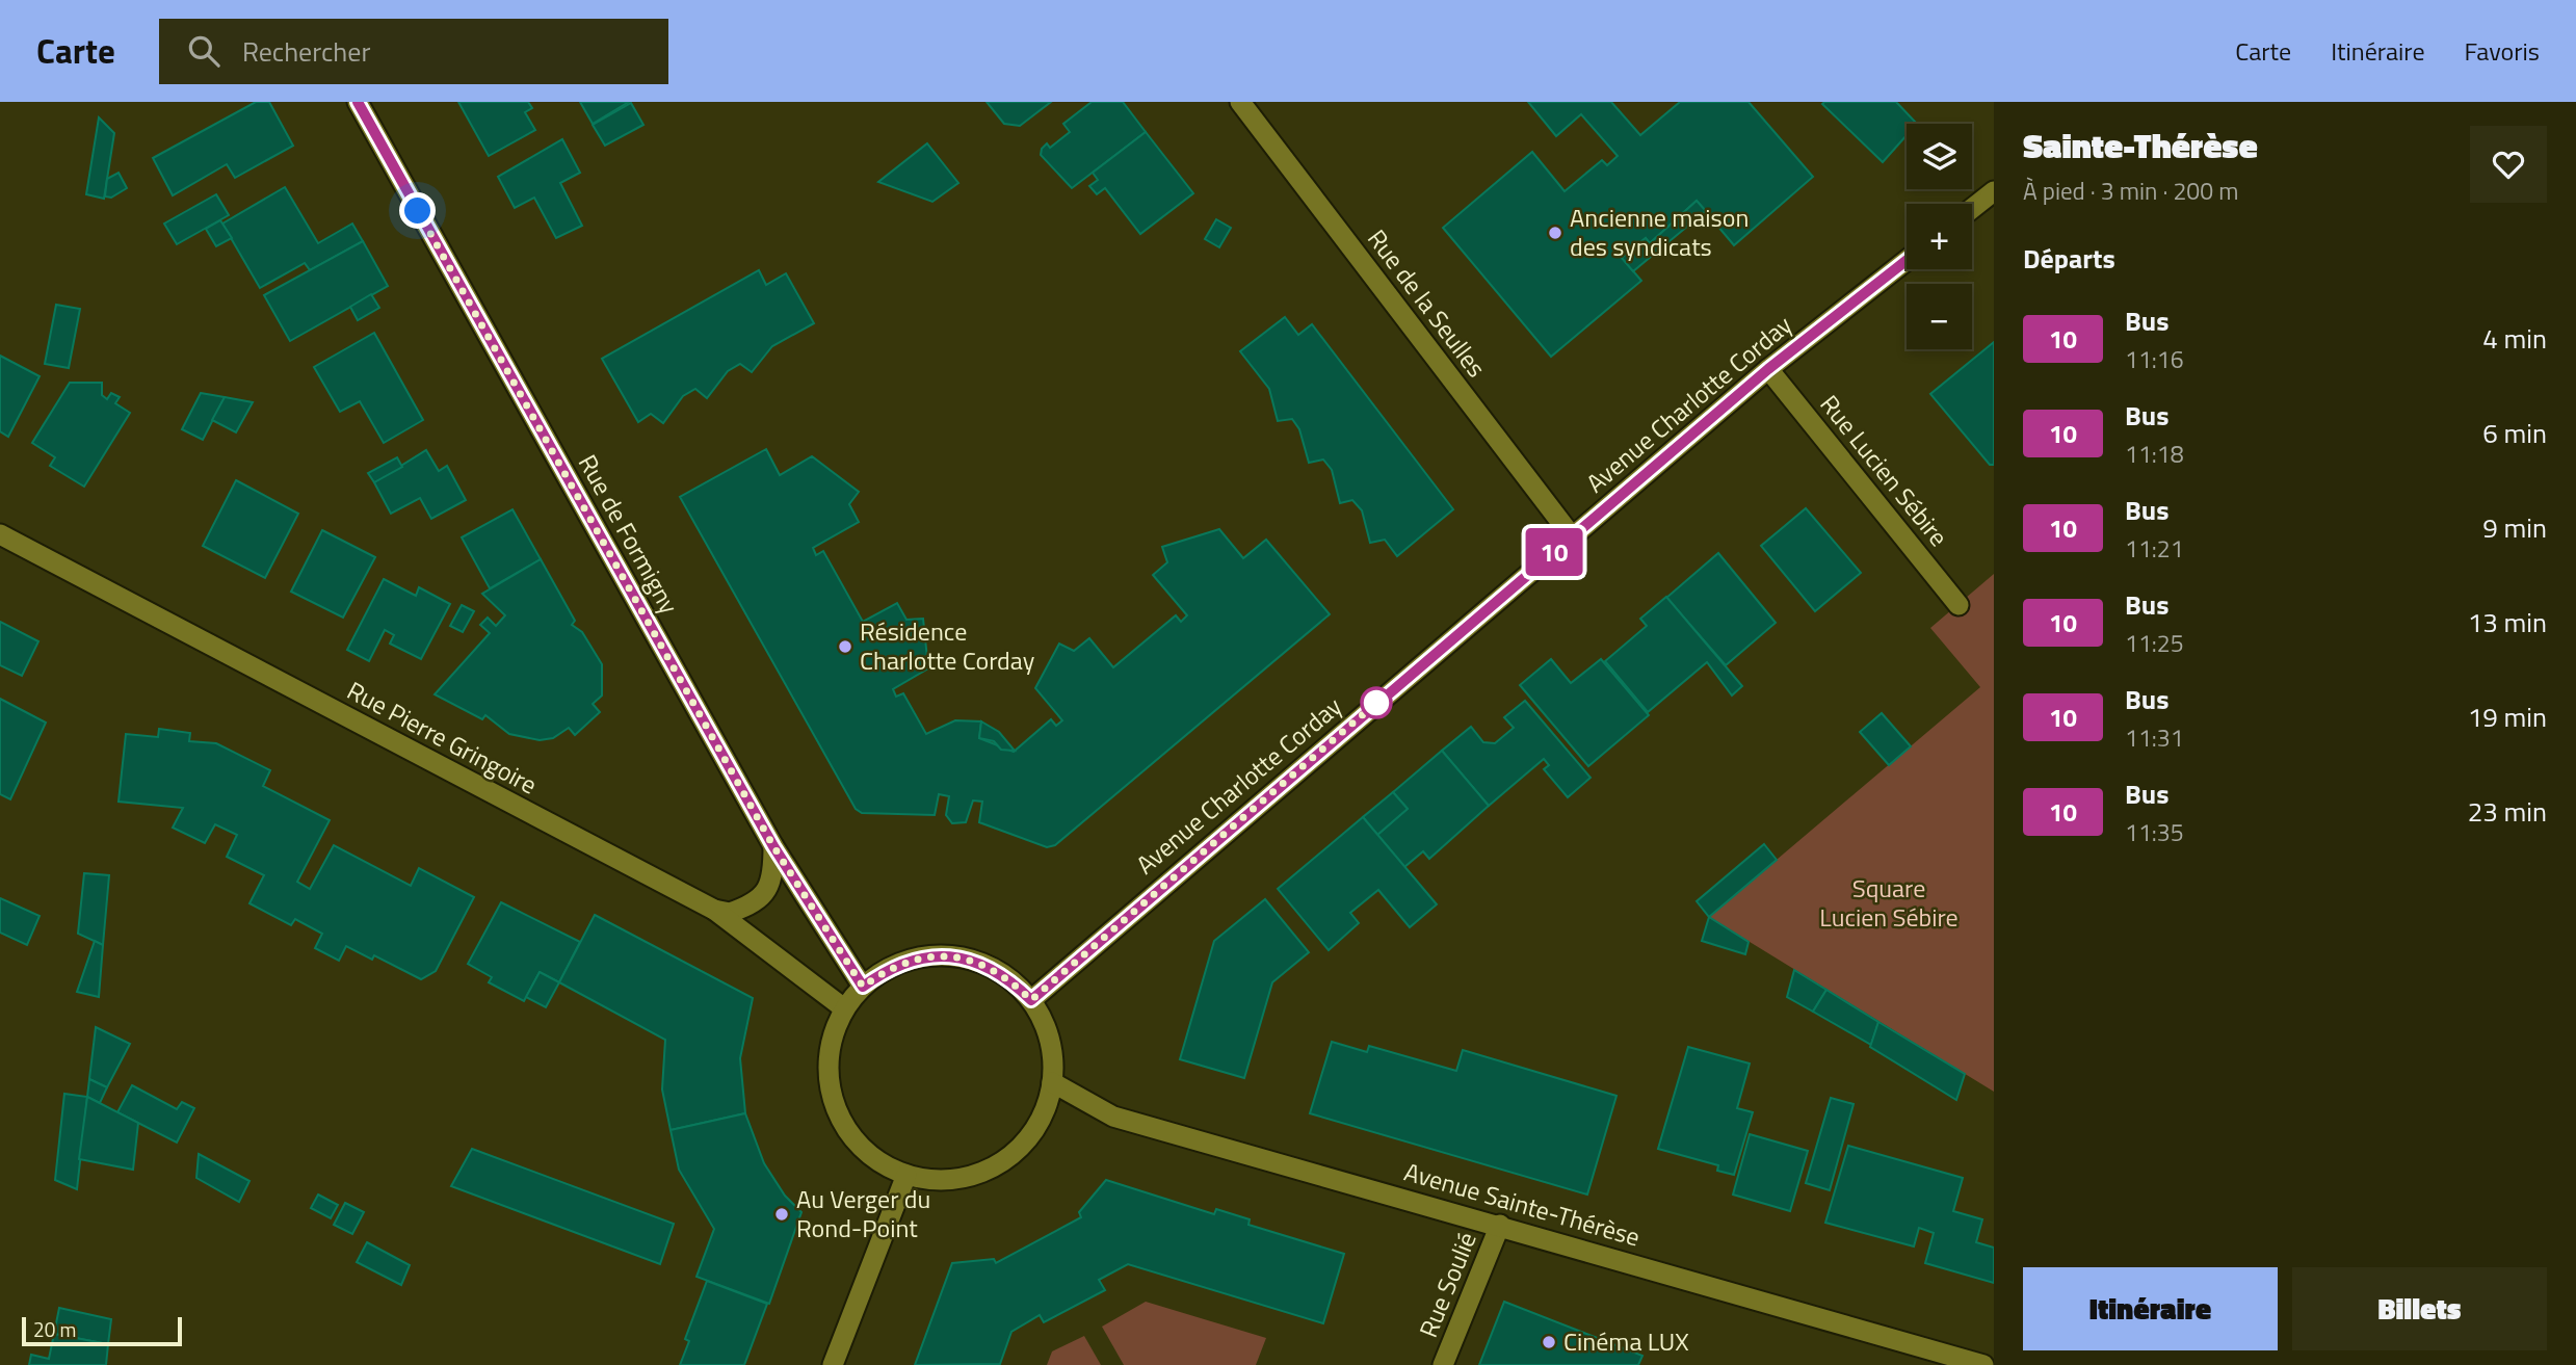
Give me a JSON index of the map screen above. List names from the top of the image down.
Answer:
{
  "streets": {
    "street": [
      "Rue de la Seulles",
      "Avenue Charlotte Corday",
      "Rue Lucien Sébire",
      "Rue de Formigny",
      "Rue Pierre Gringoire",
      "Avenue Sainte-Thérèse",
      "Rue Soulié"
    ]
  },
  "crossings": [
    ["Rue de la Seulles", "Avenue Charlotte Corday"],
    ["Avenue Charlotte Corday", "Rue Lucien Sébire"],
    ["Avenue Charlotte Corday", "Rue de Formigny"],
    ["Avenue Charlotte Corday", "Rue Pierre Gringoire"],
    ["Avenue Charlotte Corday", "Avenue Sainte-Thérèse"],
    ["Rue de Formigny", "Rue Pierre Gringoire"],
    ["Rue de Formigny", "Avenue Sainte-Thérèse"],
    ["Rue Pierre Gringoire", "Avenue Sainte-Thérèse"],
    ["Avenue Sainte-Thérèse", "Rue Soulié"]
  ],
  "parks": ["Square Lucien Sébire"],
  "places": [
    "Ancienne maison des syndicats",
    "Résidence Charlotte Corday",
    "Au Verger du Rond-Point",
    "Cinéma LUX"
  ],
  "lines": ["bus line 10"],
  "scale_bar": "20 m",
  "page": {
    "header": "Carte",
    "search": "Rechercher",
    "nav": ["Carte", "Itinéraire", "Favoris"],
    "on_map": "10",
    "heading": [
      ["Sainte-Thérèse", "À pied · 3 min · 200 m"],
      "Départs"
    ],
    "map_buttons": ["+", "−"],
    "list": [
      {
        "mark": "10",
        "name": "Bus",
        "note": "11:16",
        "value": "4 min"
      },
      {
        "mark": "10",
        "name": "Bus",
        "note": "11:18",
        "value": "6 min"
      },
      {
        "mark": "10",
        "name": "Bus",
        "note": "11:21",
        "value": "9 min"
      },
      {
        "mark": "10",
        "name": "Bus",
        "note": "11:25",
        "value": "13 min"
      },
      {
        "mark": "10",
        "name": "Bus",
        "note": "11:31",
        "value": "19 min"
      },
      {
        "mark": "10",
        "name": "Bus",
        "note": "11:35",
        "value": "23 min"
      }
    ],
    "buttons": ["Itinéraire", "Billets"],
    "scale": "20 m"
  }
}
